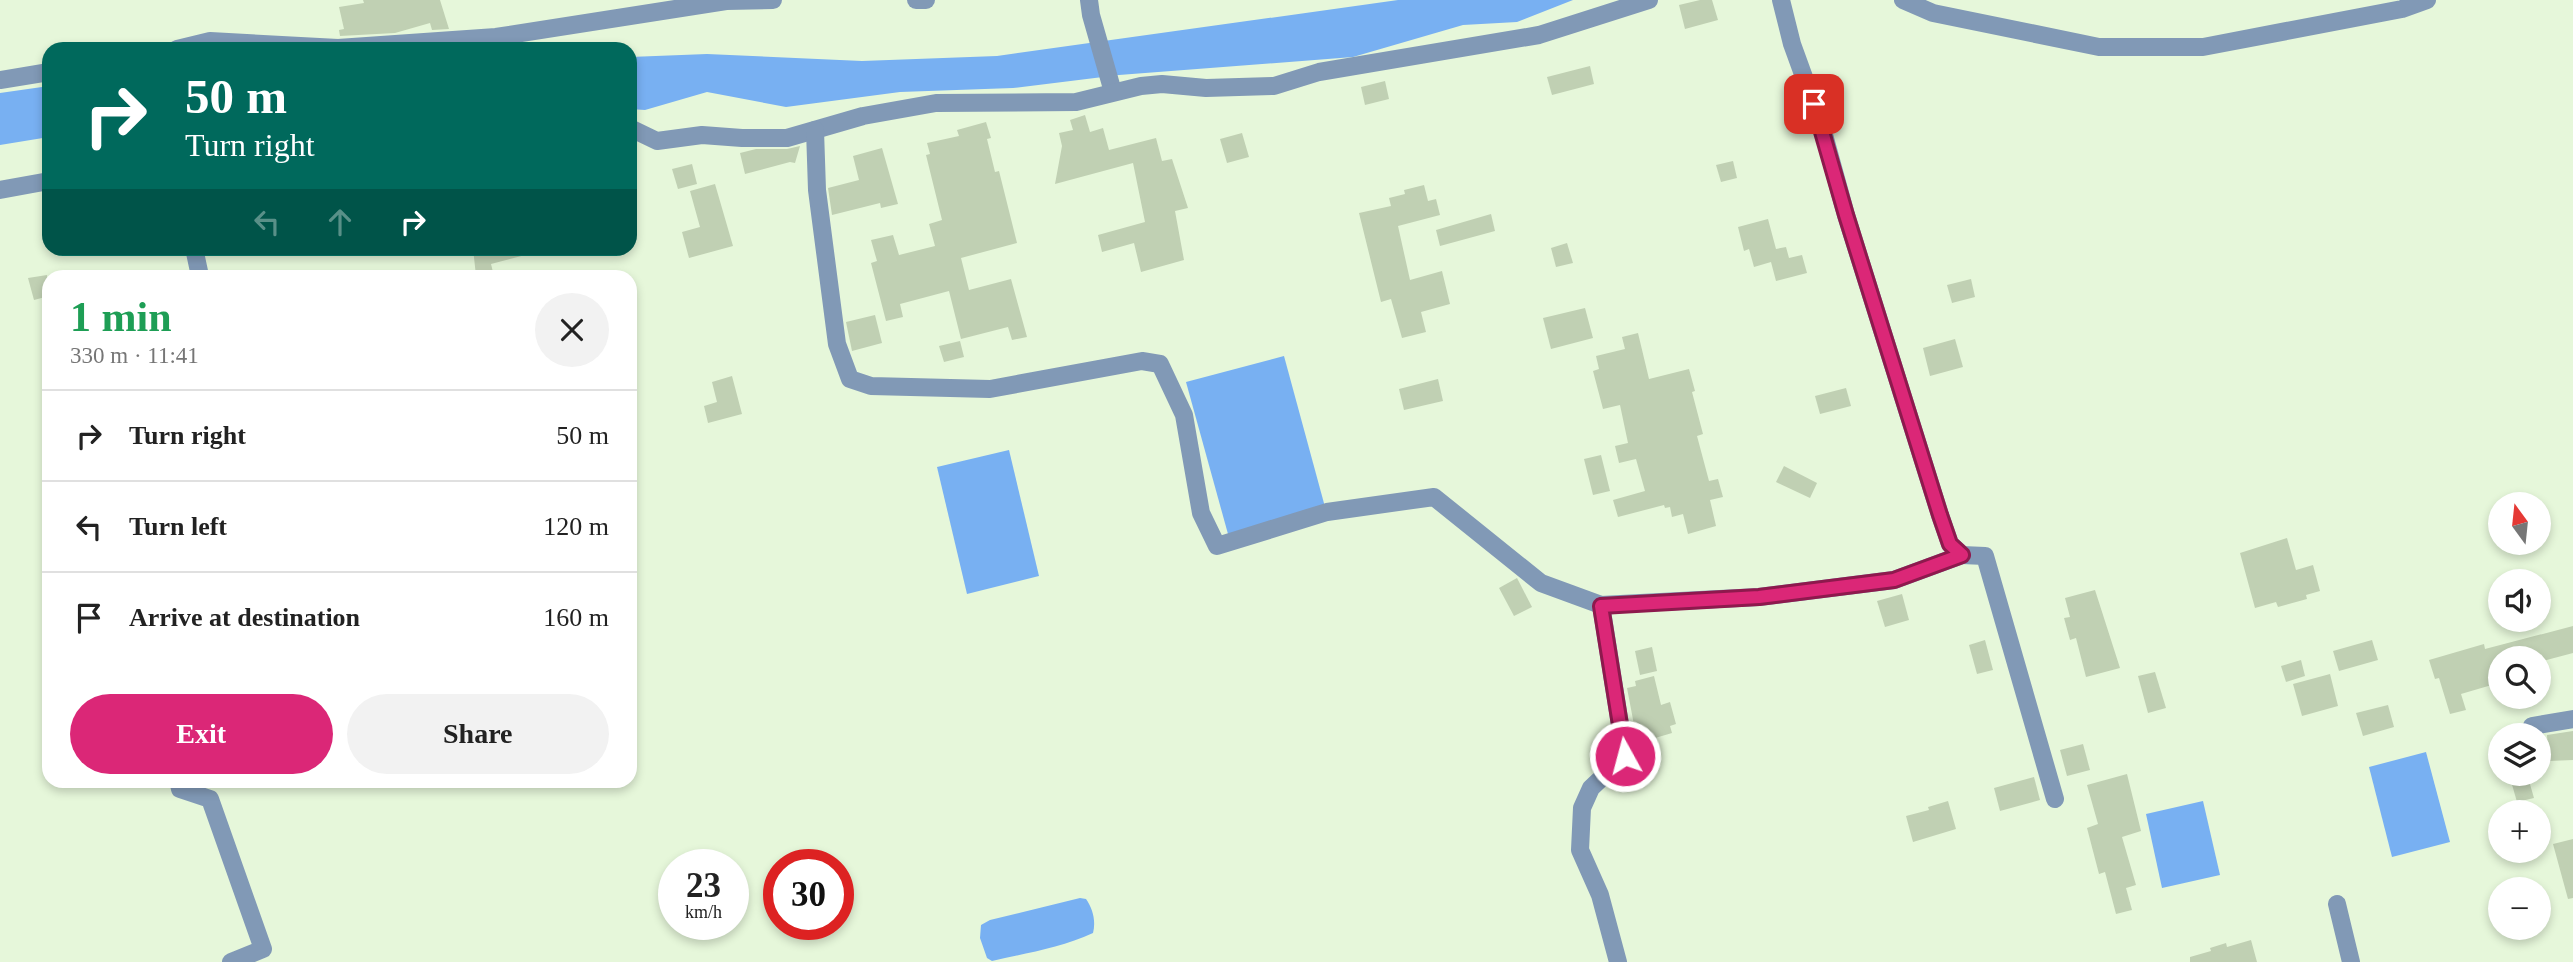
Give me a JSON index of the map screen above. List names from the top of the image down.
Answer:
{
  "north": "top",
  "page": {
    "turn": ["50 m", "Turn right"],
    "heading": ["1 min", "330 m · 11:41"],
    "list": [
      {
        "name": "Turn right",
        "value": "50 m"
      },
      {
        "name": "Turn left",
        "value": "120 m"
      },
      {
        "name": "Arrive at destination",
        "value": "160 m"
      }
    ],
    "map_buttons": ["+", "−"],
    "buttons": ["Exit", "Share"],
    "speed": "23 km/h",
    "limit": "30"
  }
}
